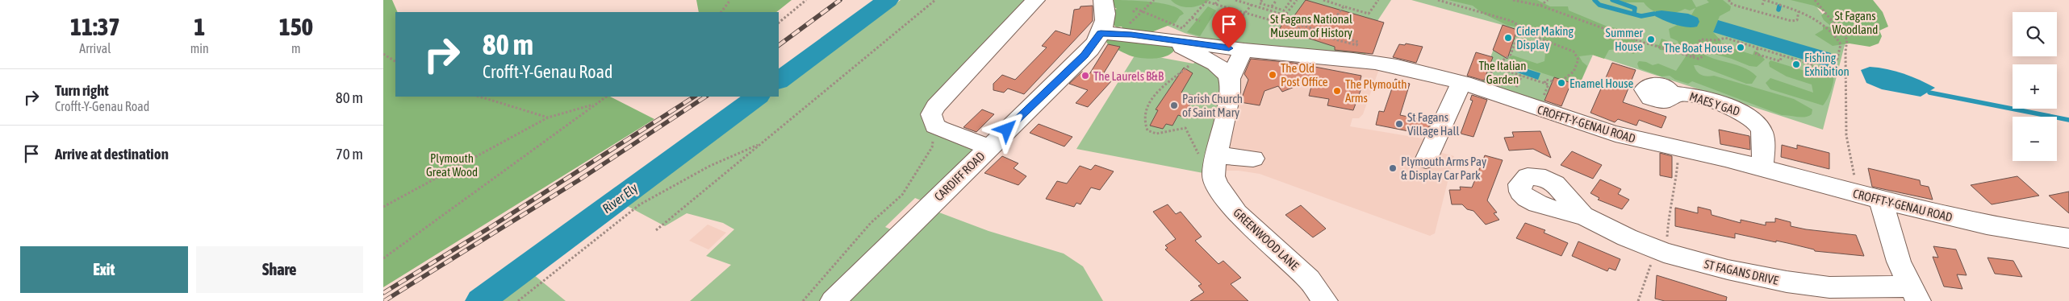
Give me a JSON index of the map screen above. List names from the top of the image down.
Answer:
{
  "streets": {
    "street": [
      "MAES Y GAD",
      "CROFFT-Y-GENAU ROAD",
      "CARDIFF ROAD",
      "GREENWOOD LANE",
      "ST FAGANS DRIVE"
    ]
  },
  "crossings": [
    ["MAES Y GAD", "CROFFT-Y-GENAU ROAD"],
    ["CROFFT-Y-GENAU ROAD", "CARDIFF ROAD"],
    ["CROFFT-Y-GENAU ROAD", "GREENWOOD LANE"],
    ["CROFFT-Y-GENAU ROAD", "ST FAGANS DRIVE"]
  ],
  "water": ["River Ely"],
  "parks": [
    "St Fagans Woodland",
    "St Fagans National Museum of History",
    "The Italian Garden",
    "Plymouth Great Wood"
  ],
  "places": [
    "Cider Making Display",
    "Summer House",
    "The Boat House",
    "Fishing Exhibition",
    "The Old Post Office",
    "The Laurels B&B",
    "Enamel House",
    "The Plymouth Arms",
    "Parish Church of Saint Mary",
    "St Fagans Village Hall",
    "Plymouth Arms Pay & Display Car Park"
  ],
  "page": {
    "eta": [
      "11:37",
      "Arrival",
      "1",
      "min",
      "150",
      "m"
    ],
    "map_buttons": ["+", "−"],
    "turn": ["80 m", "Crofft-Y-Genau Road"],
    "list": [
      {
        "name": "Turn right",
        "note": "Crofft-Y-Genau Road",
        "value": "80 m"
      },
      {
        "name": "Arrive at destination",
        "value": "70 m"
      }
    ],
    "buttons": ["Exit", "Share"]
  }
}
